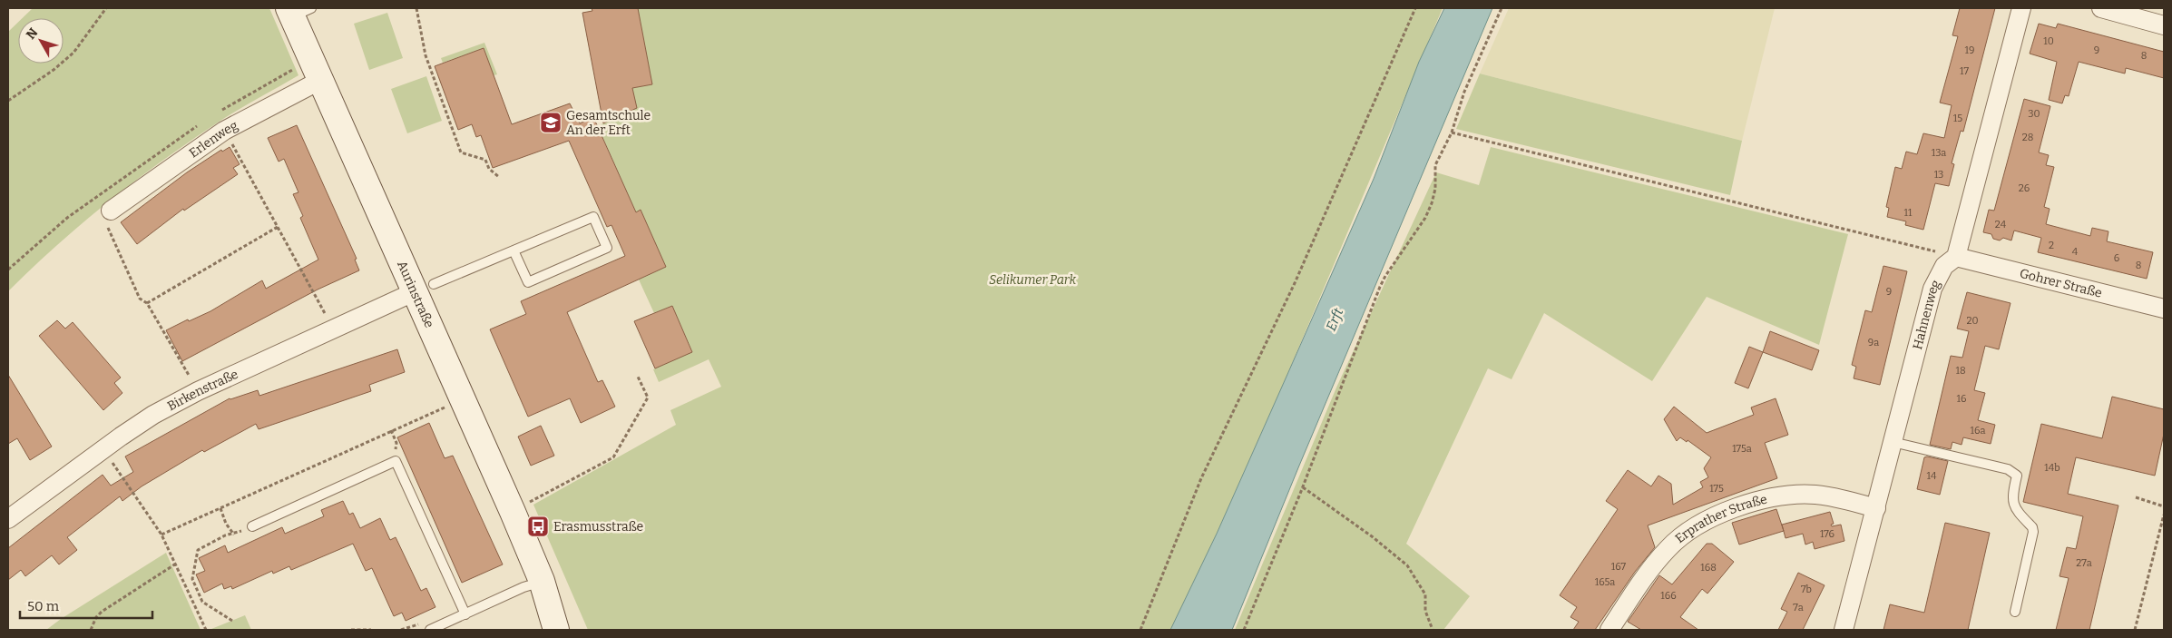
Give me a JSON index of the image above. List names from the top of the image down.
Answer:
{
  "streets": {
    "main road": ["Aurinstraße"],
    "street": [
      "Erlenweg",
      "Gohrer Straße",
      "Hahnenweg",
      "Birkenstraße",
      "Erprather Straße"
    ]
  },
  "crossings": [
    ["Erlenweg", "Aurinstraße"],
    ["Gohrer Straße", "Hahnenweg"],
    ["Aurinstraße", "Birkenstraße"],
    ["Hahnenweg", "Erprather Straße"]
  ],
  "water": ["Erft"],
  "parks": ["Selikumer Park"],
  "places": {
    "school or university": ["Gesamtschule An der Erft"],
    "bus stop": ["Erasmusstraße"]
  },
  "house_numbers": [
    "10",
    "19",
    "9",
    "8",
    "17",
    "30",
    "15",
    "28",
    "13a",
    "13",
    "26",
    "11",
    "24",
    "2",
    "4",
    "6",
    "8",
    "9",
    "20",
    "9a",
    "18",
    "16",
    "16a",
    "175a",
    "14b",
    "14",
    "175",
    "176",
    "27a",
    "167",
    "168",
    "165a",
    "7b",
    "166",
    "7a"
  ],
  "scale_bar": "50 m",
  "north": "top left"
}
